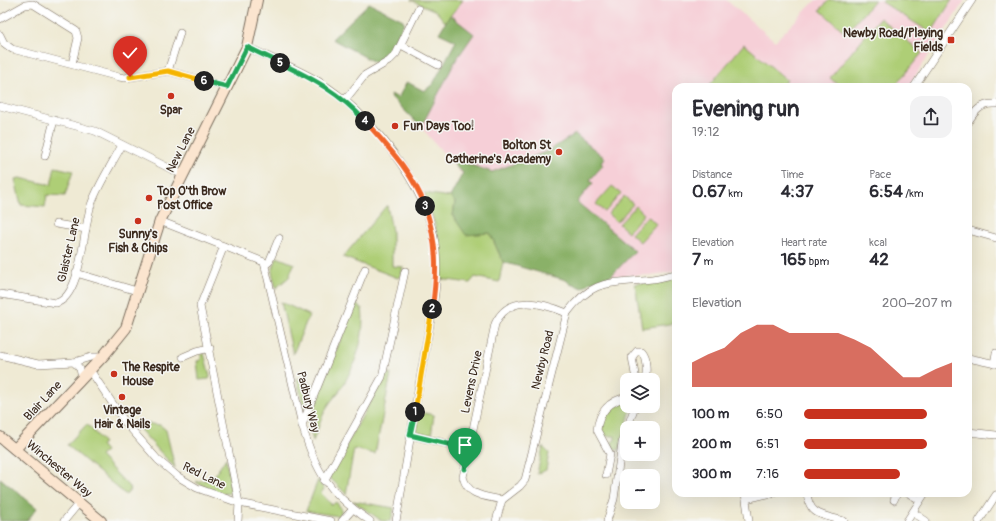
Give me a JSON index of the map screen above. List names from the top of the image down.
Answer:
{
  "streets": {
    "street": [
      "New Lane",
      "Glaister Lane",
      "Newby Road",
      "Levens Drive",
      "Blair Lane",
      "Padbury Way",
      "Winchester Way",
      "Red Lane"
    ]
  },
  "crossings": [
    ["New Lane", "Blair Lane"],
    ["New Lane", "Red Lane"],
    ["Newby Road", "Levens Drive"],
    ["Blair Lane", "Winchester Way"],
    ["Blair Lane", "Red Lane"]
  ],
  "places": {
    "transit": ["Newby Road/Playing Fields"],
    "other": [
      "Spar",
      "Fun Days Too!",
      "Bolton St Catherine's Academy",
      "Top O'th Brow Post Office",
      "Sunny's Fish & Chips",
      "The Respite House",
      "Vintage Hair & Nails"
    ]
  },
  "page": {
    "pins": [
      "5",
      "6",
      "4",
      "3",
      "2",
      "1"
    ],
    "heading": ["Evening run", "19:12"],
    "stats": [
      ["Distance", "0.67 km"],
      ["Time", "4:37"],
      ["Pace", "6:54 /km"],
      ["Elevation", "7 m"],
      ["Heart rate", "165 bpm"],
      ["kcal", "42"]
    ],
    "chart": ["Elevation", "200–207 m"],
    "map_buttons": ["+", "−"],
    "list": [
      {
        "name": "100 m",
        "note": "6:50"
      },
      {
        "name": "200 m",
        "note": "6:51"
      },
      {
        "name": "300 m",
        "note": "7:16"
      }
    ]
  }
}
